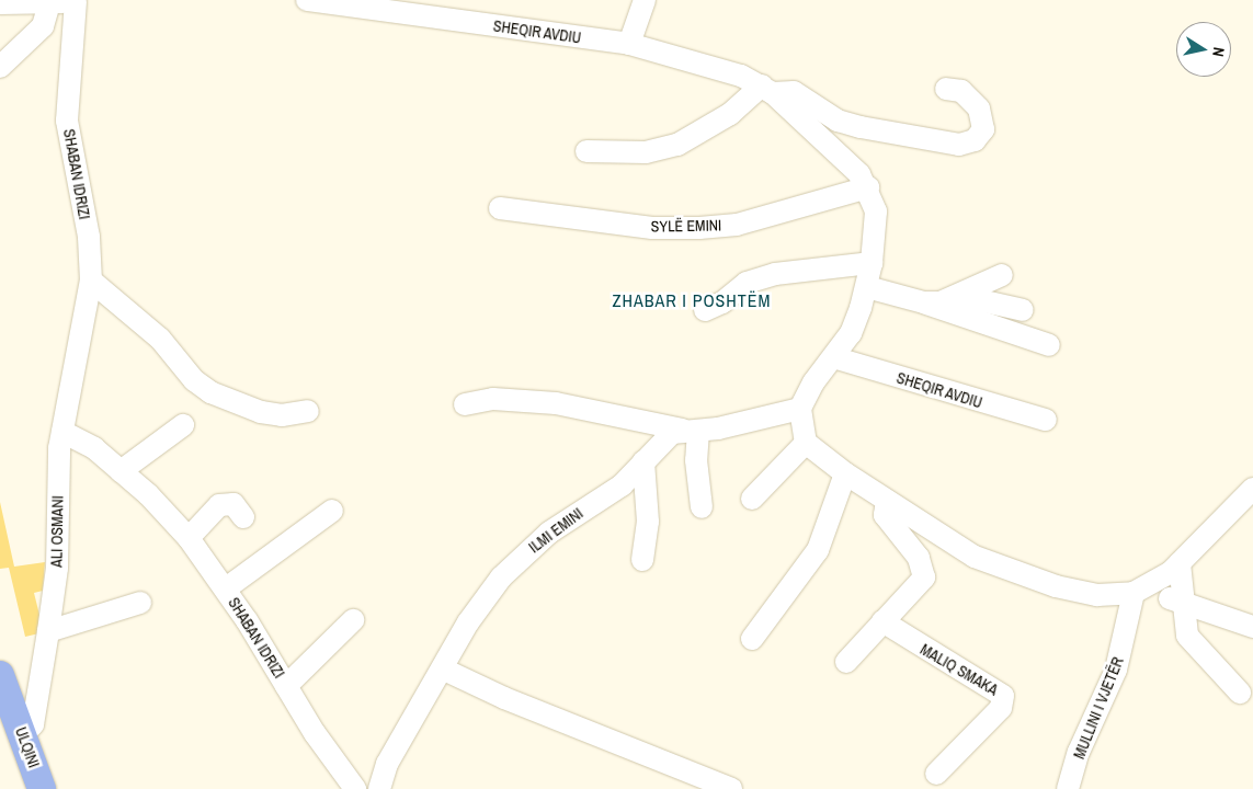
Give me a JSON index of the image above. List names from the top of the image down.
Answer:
{
  "streets": {
    "main road": ["ULQINI"],
    "street": [
      "SHEQIR AVDIU",
      "SHABAN IDRIZI",
      "SYLË EMINI",
      "ILMI EMINI",
      "ALI OSMANI",
      "MALIQ SMAKA",
      "MULLINI I VJETËR"
    ]
  },
  "crossings": [
    ["SHEQIR AVDIU", "SYLË EMINI"],
    ["SHEQIR AVDIU", "ILMI EMINI"],
    ["SHABAN IDRIZI", "ALI OSMANI"],
    ["ALI OSMANI", "ULQINI"]
  ],
  "districts": ["ZHABAR I POSHTËM"],
  "north": "right"
}
